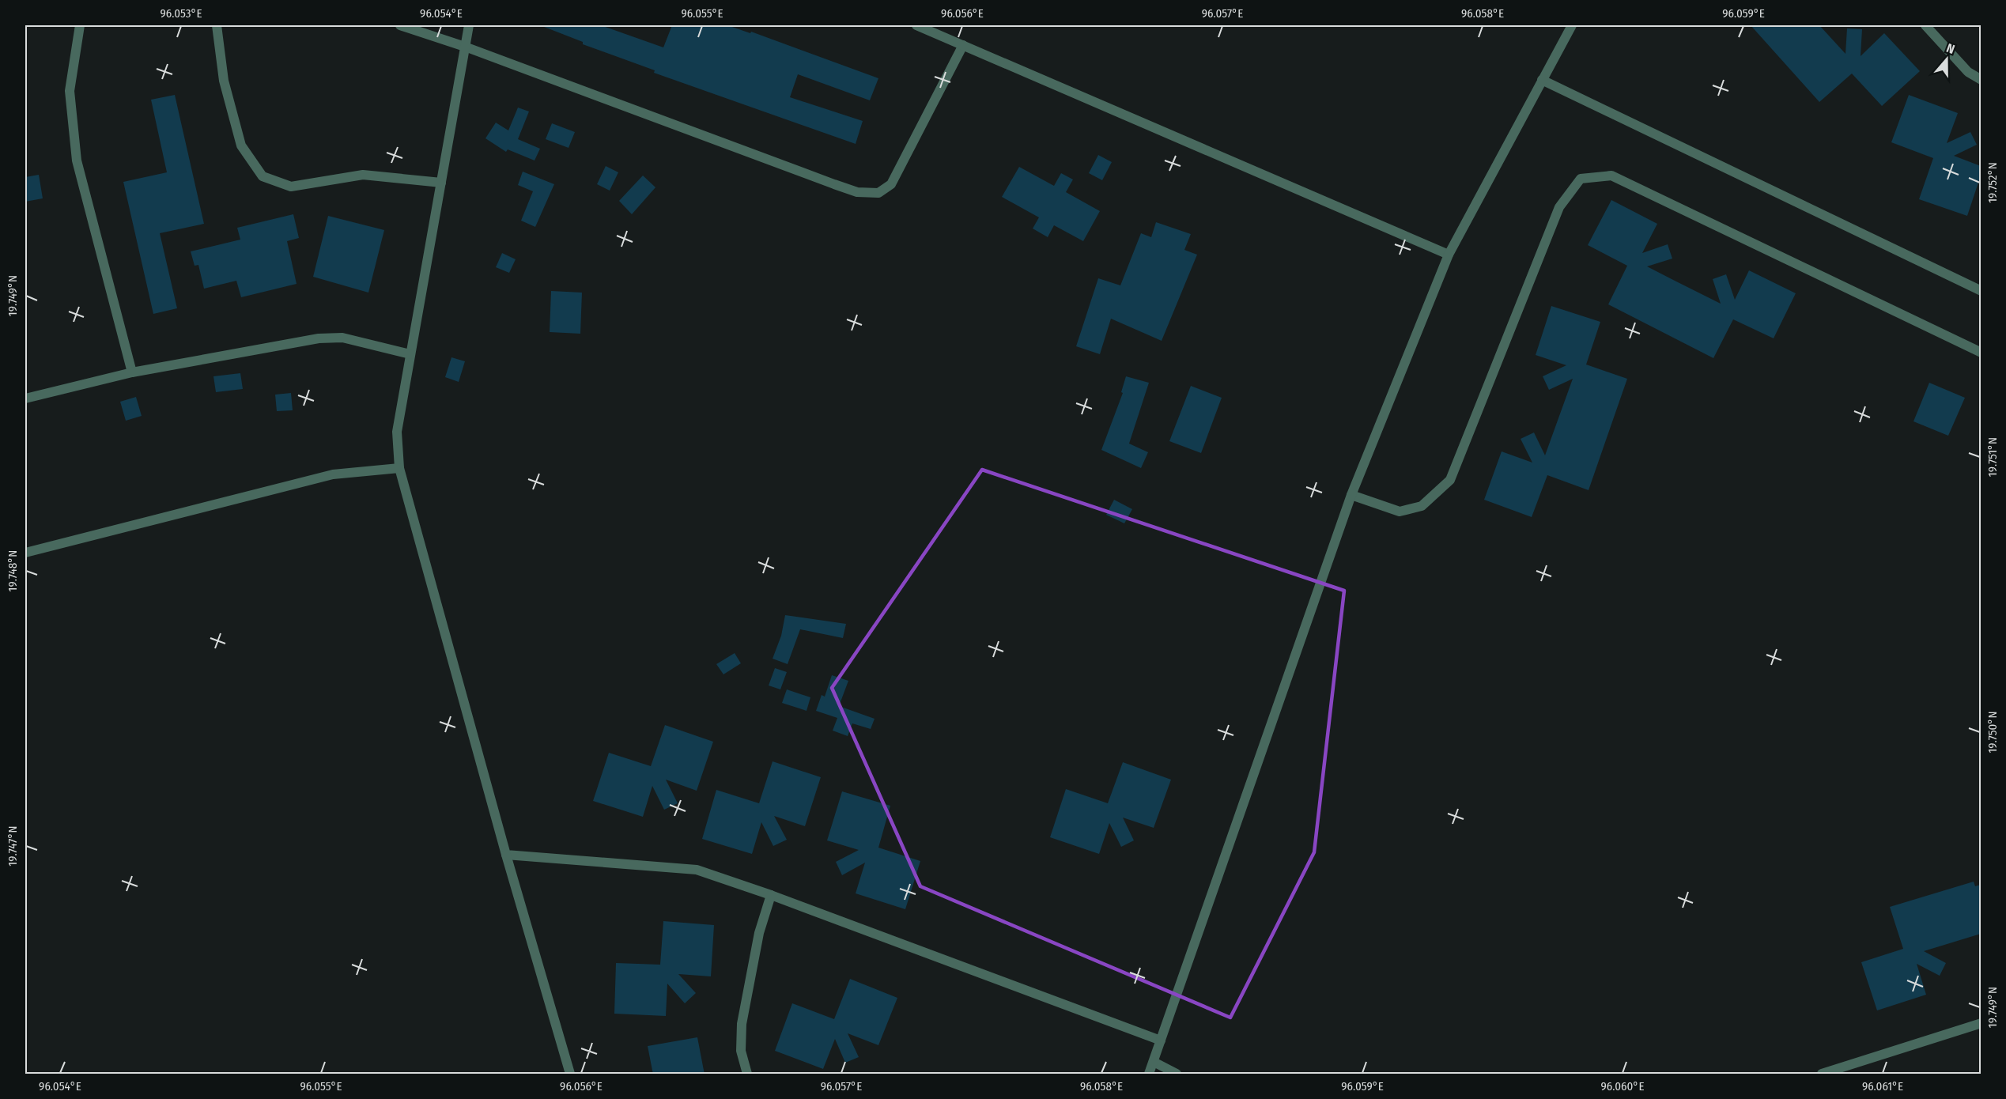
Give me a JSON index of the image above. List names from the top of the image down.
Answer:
{
  "north": "top",
  "coordinates": [
    "96.053°E",
    "96.054°E",
    "96.055°E",
    "96.056°E",
    "96.057°E",
    "96.058°E",
    "96.059°E",
    "19.752°N",
    "19.749°N",
    "19.751°N",
    "19.748°N",
    "19.750°N",
    "19.747°N",
    "96.060°E",
    "96.061°E"
  ]
}
